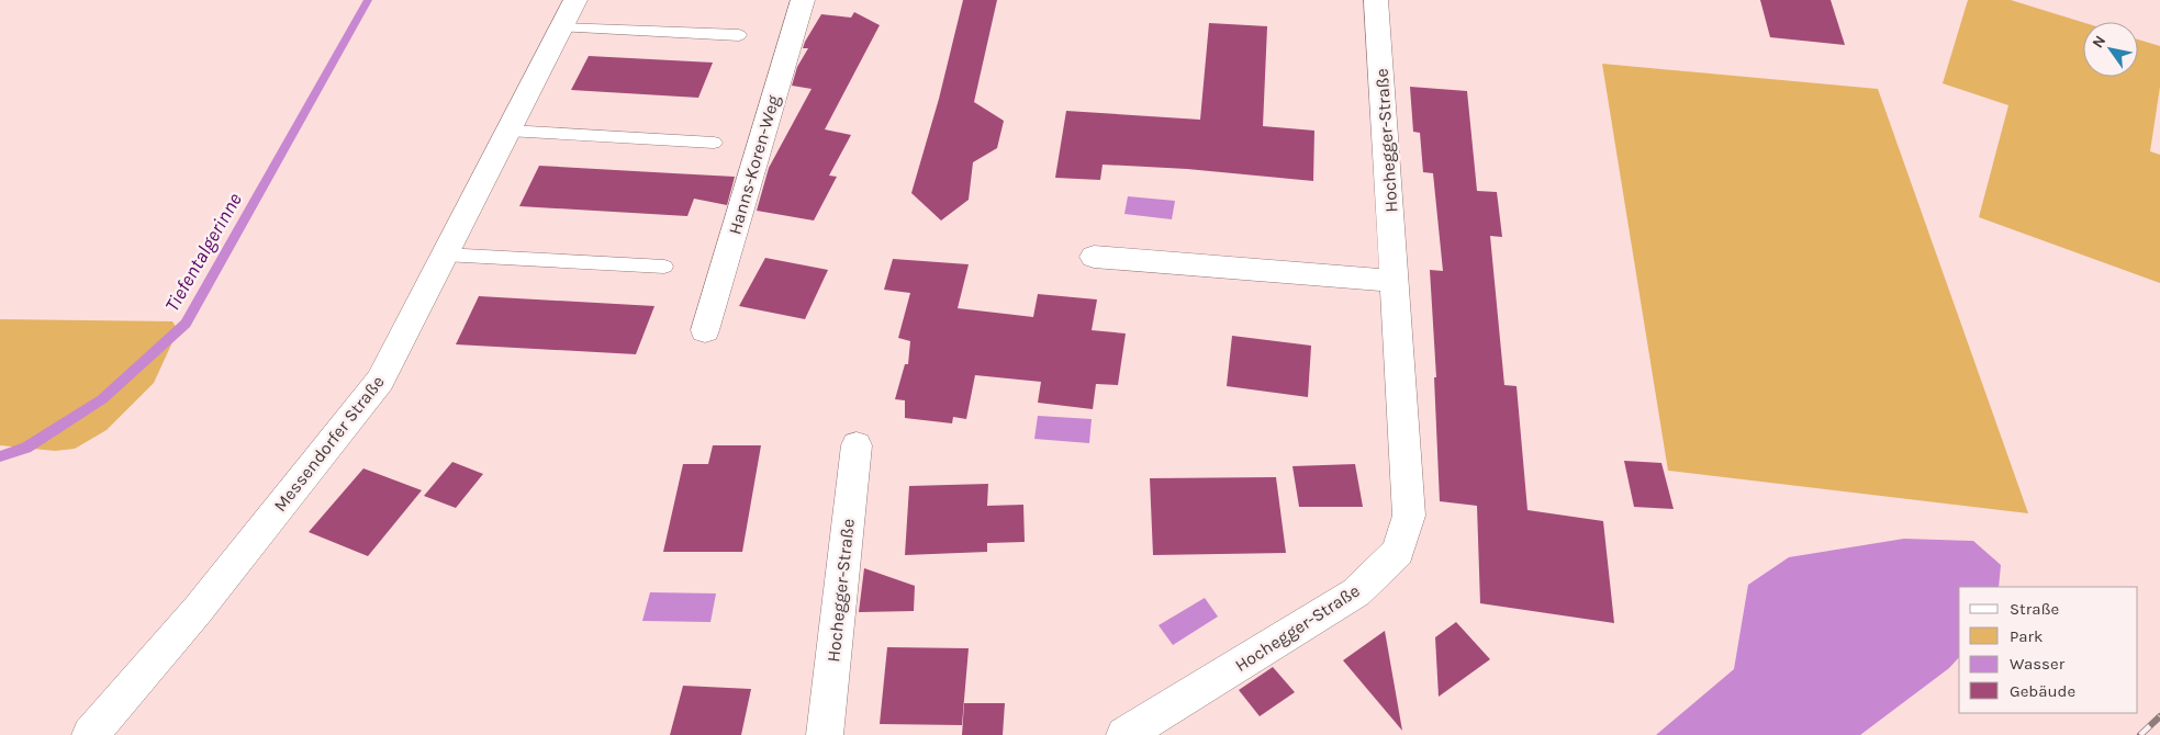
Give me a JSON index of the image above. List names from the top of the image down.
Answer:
{
  "streets": {
    "street": ["Hochegger-Straße", "Hanns-Koren-Weg", "Messendorfer Straße"]
  },
  "water": ["Tiefentalgerinne"],
  "legend": [
    "Straße",
    "Park",
    "Wasser",
    "Gebäude"
  ],
  "north": "top left"
}
